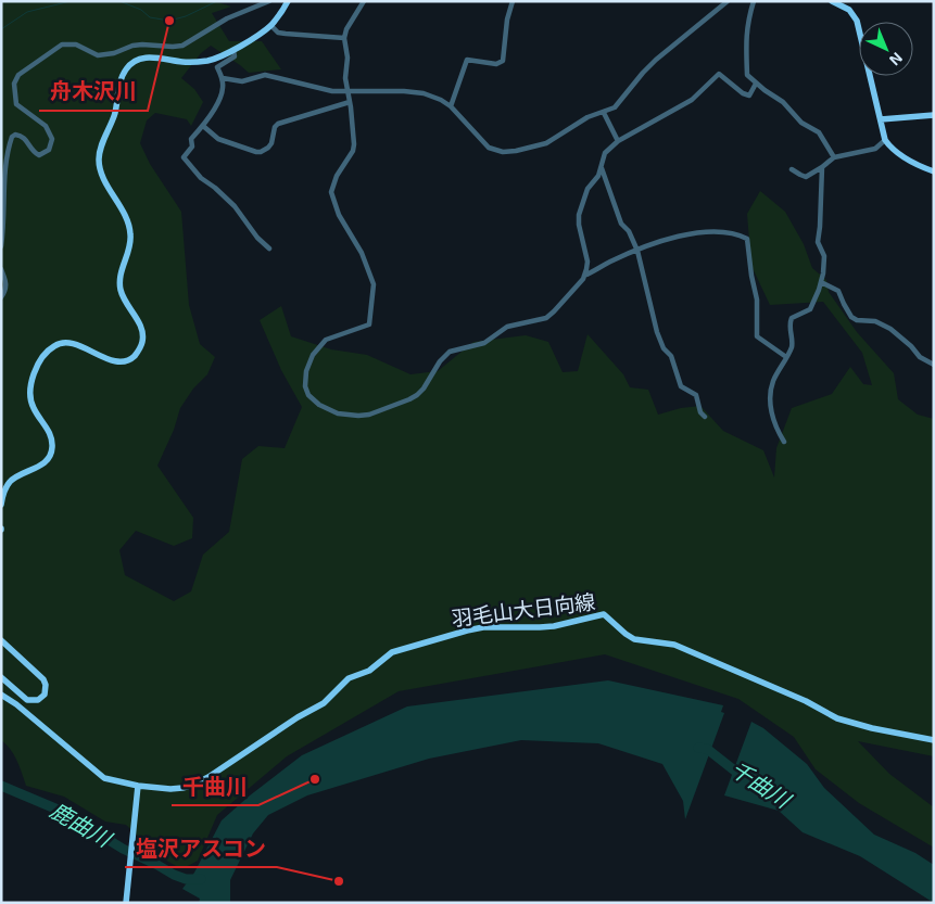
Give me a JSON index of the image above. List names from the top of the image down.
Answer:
{
  "streets": {
    "main road": ["羽毛山大日向線"]
  },
  "water": ["千曲川", "鹿曲川"],
  "places": ["舟木沢川", "千曲川", "塩沢アスコン"],
  "north": "bottom right"
}
